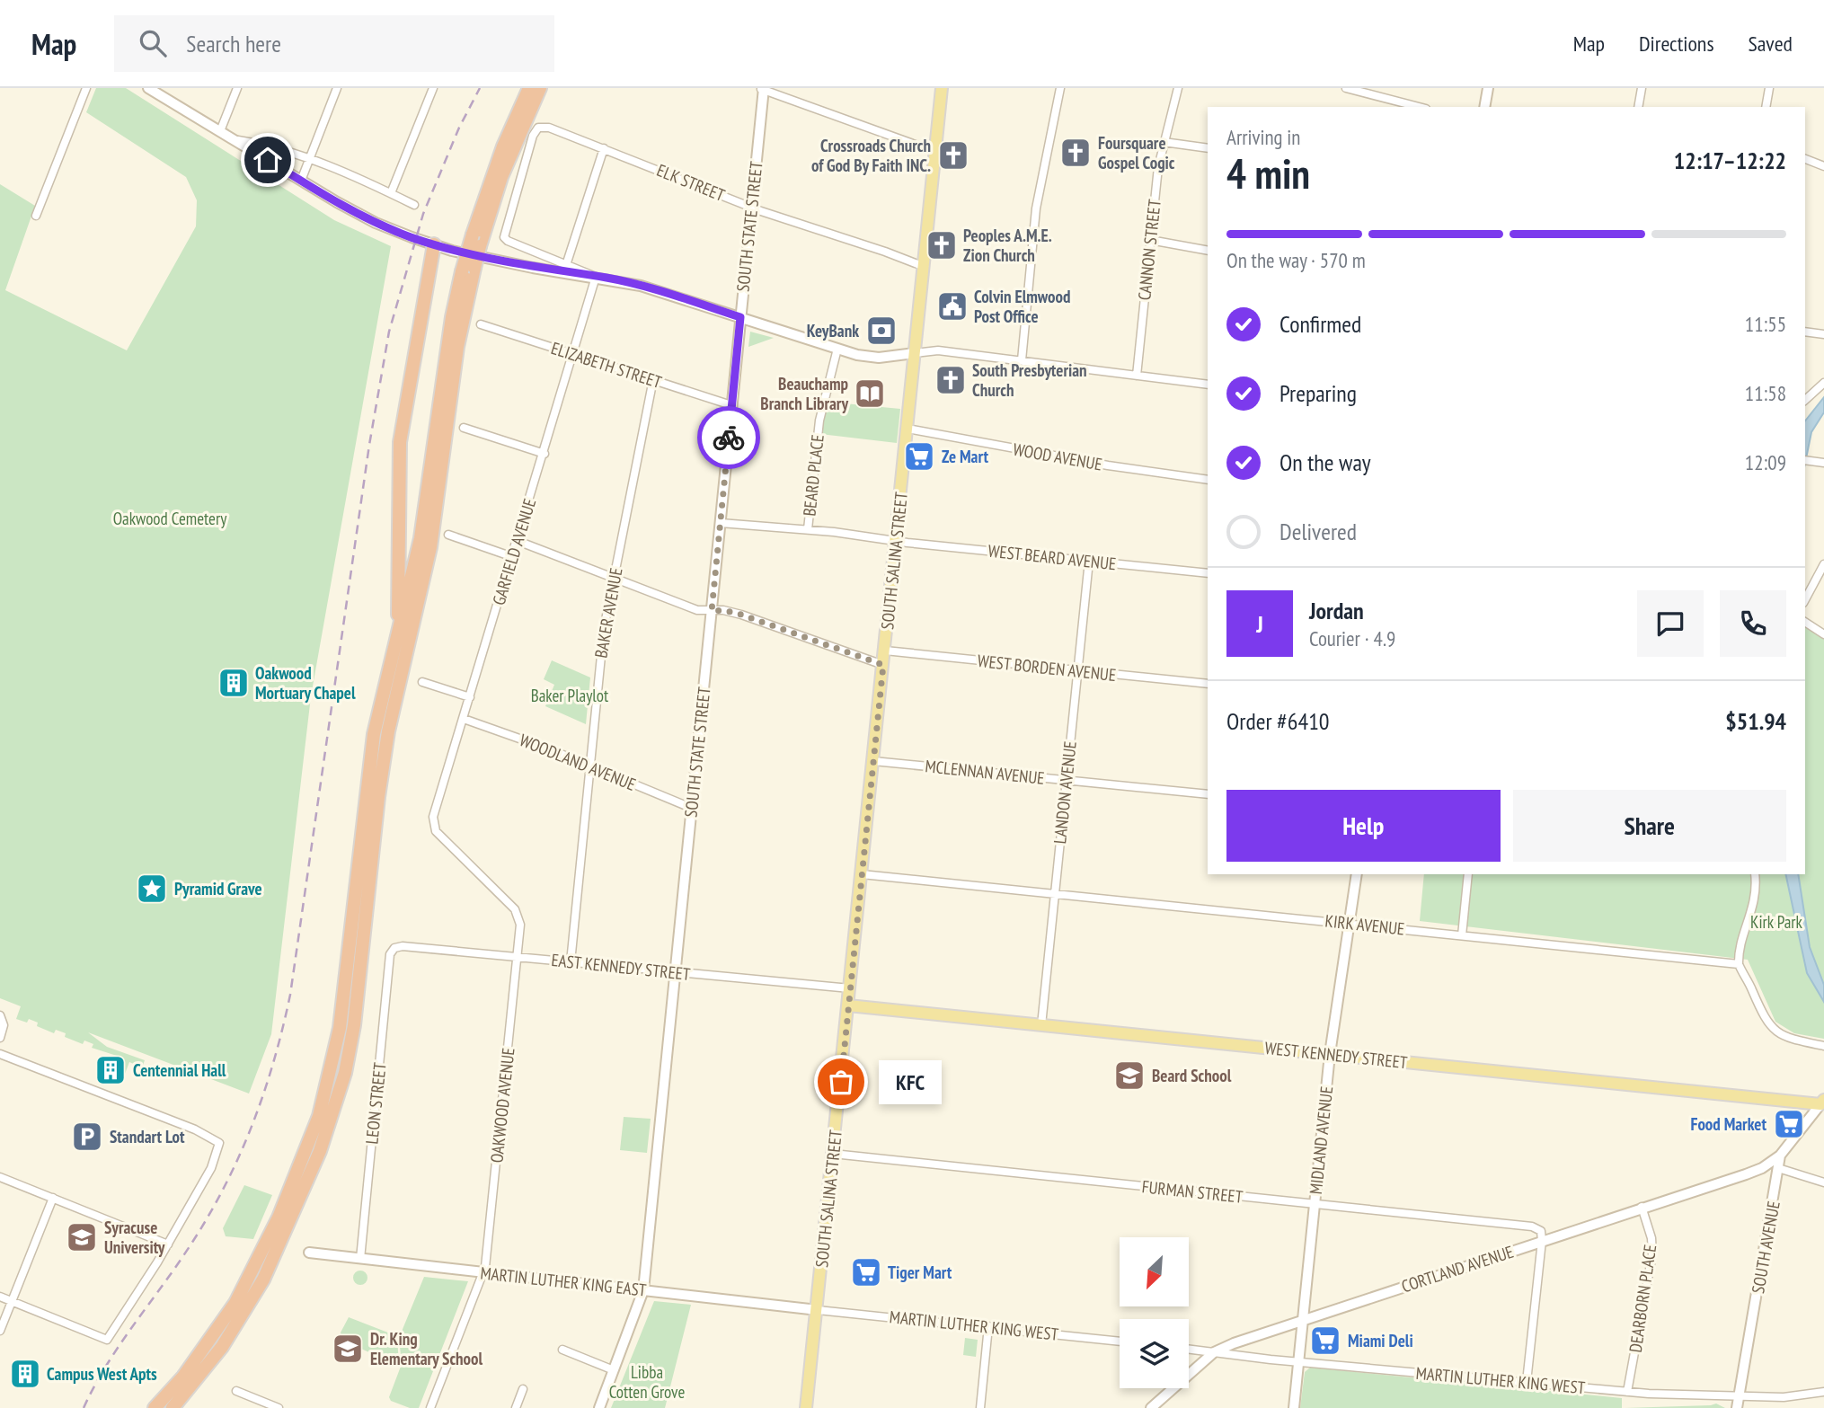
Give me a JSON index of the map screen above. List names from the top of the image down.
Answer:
{
  "streets": {
    "main road": ["SOUTH SALINA STREET", "WEST KENNEDY STREET"],
    "street": [
      "ELK STREET",
      "SOUTH STATE STREET",
      "CANNON STREET",
      "ELIZABETH STREET",
      "WOOD AVENUE",
      "BEARD PLACE",
      "GARFIELD AVENUE",
      "WEST BEARD AVENUE",
      "BAKER AVENUE",
      "WEST BORDEN AVENUE",
      "WOODLAND AVENUE",
      "MCLENNAN AVENUE",
      "LANDON AVENUE",
      "KIRK AVENUE",
      "EAST KENNEDY STREET",
      "LEON STREET",
      "OAKWOOD AVENUE",
      "MIDLAND AVENUE",
      "FURMAN STREET",
      "SOUTH AVENUE",
      "CORTLAND AVENUE",
      "MARTIN LUTHER KING EAST",
      "DEARBORN PLACE",
      "MARTIN LUTHER KING WEST"
    ]
  },
  "crossings": [
    ["ELK STREET", "SOUTH STATE STREET"],
    ["ELK STREET", "SOUTH SALINA STREET"],
    ["SOUTH STATE STREET", "ELIZABETH STREET"],
    ["SOUTH STATE STREET", "WEST BEARD AVENUE"],
    ["SOUTH STATE STREET", "WOODLAND AVENUE"],
    ["SOUTH STATE STREET", "EAST KENNEDY STREET"],
    ["SOUTH STATE STREET", "MARTIN LUTHER KING EAST"],
    ["ELIZABETH STREET", "GARFIELD AVENUE"],
    ["ELIZABETH STREET", "BAKER AVENUE"],
    ["WOOD AVENUE", "SOUTH SALINA STREET"],
    ["BEARD PLACE", "WEST BEARD AVENUE"],
    ["GARFIELD AVENUE", "WOODLAND AVENUE"],
    ["GARFIELD AVENUE", "OAKWOOD AVENUE"],
    ["WEST BEARD AVENUE", "SOUTH SALINA STREET"],
    ["WEST BEARD AVENUE", "LANDON AVENUE"],
    ["SOUTH SALINA STREET", "WEST BORDEN AVENUE"],
    ["SOUTH SALINA STREET", "MCLENNAN AVENUE"],
    ["SOUTH SALINA STREET", "KIRK AVENUE"],
    ["SOUTH SALINA STREET", "EAST KENNEDY STREET"],
    ["SOUTH SALINA STREET", "WEST KENNEDY STREET"],
    ["SOUTH SALINA STREET", "FURMAN STREET"],
    ["SOUTH SALINA STREET", "MARTIN LUTHER KING EAST"],
    ["SOUTH SALINA STREET", "MARTIN LUTHER KING WEST"],
    ["BAKER AVENUE", "WOODLAND AVENUE"],
    ["BAKER AVENUE", "EAST KENNEDY STREET"],
    ["WEST BORDEN AVENUE", "LANDON AVENUE"],
    ["MCLENNAN AVENUE", "LANDON AVENUE"],
    ["LANDON AVENUE", "KIRK AVENUE"],
    ["LANDON AVENUE", "WEST KENNEDY STREET"],
    ["KIRK AVENUE", "MIDLAND AVENUE"],
    ["EAST KENNEDY STREET", "LEON STREET"],
    ["EAST KENNEDY STREET", "OAKWOOD AVENUE"],
    ["WEST KENNEDY STREET", "MIDLAND AVENUE"],
    ["LEON STREET", "MARTIN LUTHER KING EAST"],
    ["OAKWOOD AVENUE", "MARTIN LUTHER KING EAST"],
    ["MIDLAND AVENUE", "FURMAN STREET"],
    ["MIDLAND AVENUE", "CORTLAND AVENUE"],
    ["MIDLAND AVENUE", "MARTIN LUTHER KING WEST"],
    ["FURMAN STREET", "CORTLAND AVENUE"],
    ["SOUTH AVENUE", "CORTLAND AVENUE"],
    ["SOUTH AVENUE", "MARTIN LUTHER KING WEST"],
    ["CORTLAND AVENUE", "DEARBORN PLACE"],
    ["CORTLAND AVENUE", "MARTIN LUTHER KING WEST"],
    ["MARTIN LUTHER KING EAST", "MARTIN LUTHER KING WEST"],
    ["DEARBORN PLACE", "MARTIN LUTHER KING WEST"]
  ],
  "parks": [
    "Oakwood Cemetery",
    "Baker Playlot",
    "Kirk Park",
    "Libba Cotten Grove"
  ],
  "places": {
    "church": [
      "Foursquare Gospel Cogic",
      "Crossroads Church of God By Faith INC.",
      "Peoples A.M.E. Zion Church",
      "South Presbyterian Church"
    ],
    "public building": ["Colvin Elmwood Post Office"],
    "bank": ["KeyBank"],
    "library": ["Beauchamp Branch Library"],
    "supermarket": [
      "Ze Mart",
      "Food Market",
      "Tiger Mart",
      "Miami Deli"
    ],
    "building": ["Oakwood Mortuary Chapel", "Centennial Hall", "Campus West Apts"],
    "place": ["Pyramid Grave"],
    "school or university": ["Beard School", "Syracuse University", "Dr. King Elementary School"],
    "other": ["KFC"],
    "parking": ["Standart Lot"]
  },
  "north": "bottom left",
  "page": {
    "header": "Map",
    "search": "Search here",
    "nav": ["Map", "Directions", "Saved"],
    "heading": ["4 min", "Arriving in", "12:17–12:22"],
    "panel": [
      "Jordan",
      "Courier · 4.9",
      "Order #6410",
      "$51.94"
    ],
    "bar": "On the way · 570 m",
    "list": [
      ["Confirmed", "11:55"],
      ["Preparing", "11:58"],
      ["On the way", "12:09"],
      "Delivered"
    ],
    "round": "J",
    "buttons": ["Help", "Share"],
    "bubble": "KFC"
  }
}
